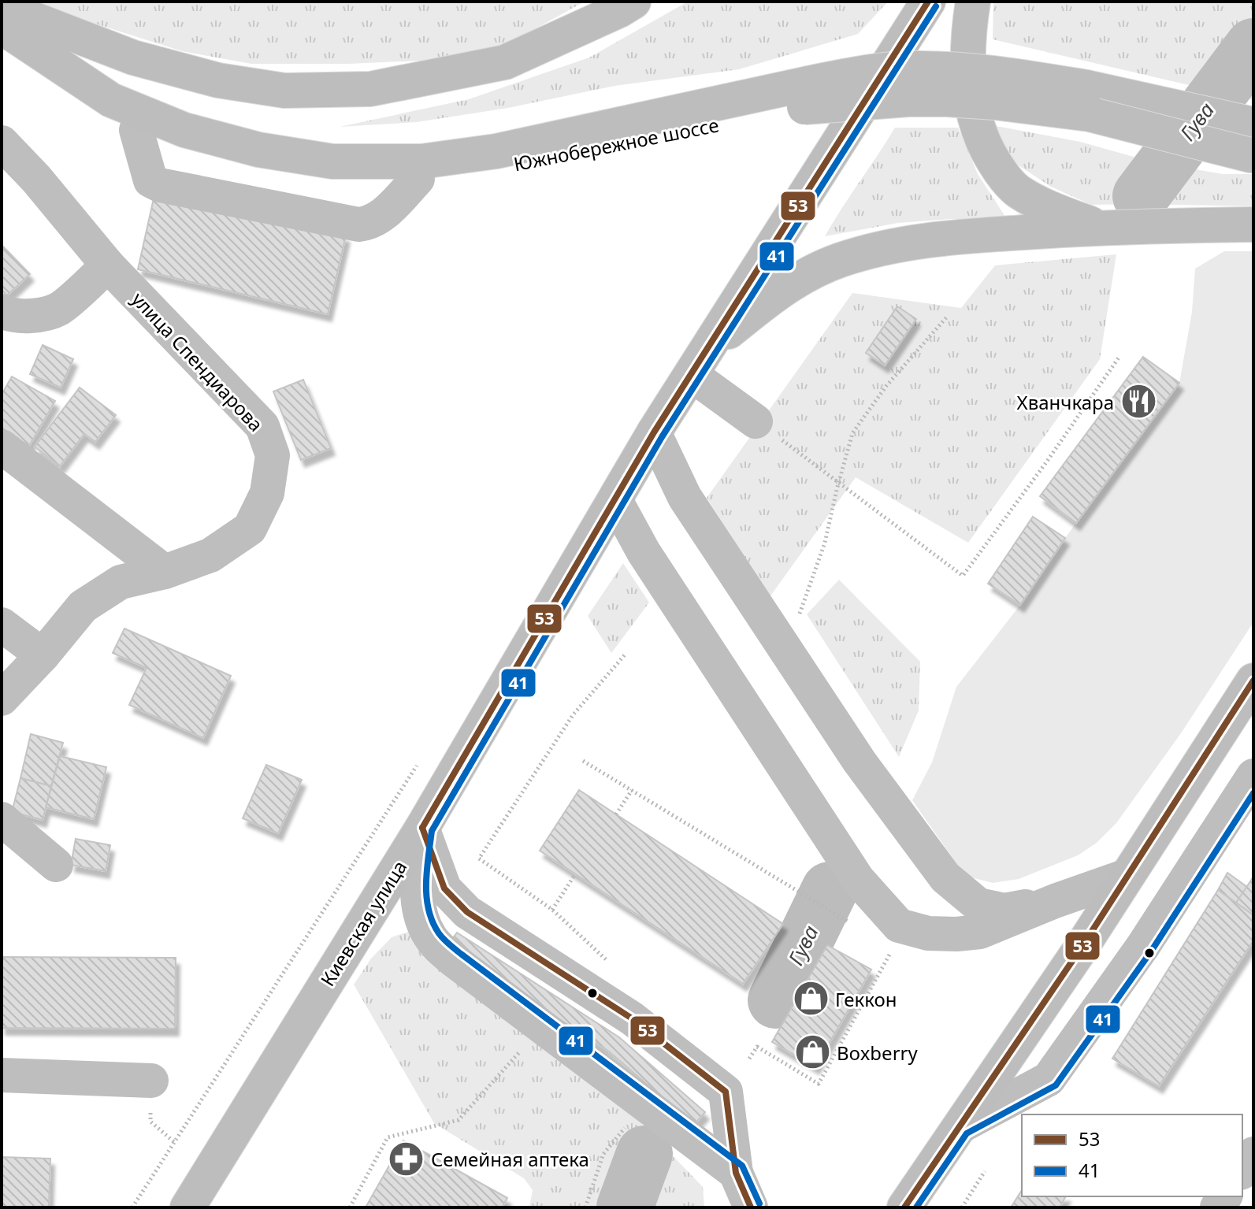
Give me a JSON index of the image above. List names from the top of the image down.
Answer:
{
  "streets": {
    "main road": ["Южнобережное шоссе", "Киевская улица"],
    "street": ["улица Спендиарова"]
  },
  "water": ["Гува"],
  "places": {
    "restaurant": ["Хванчкара"],
    "shop": ["Геккон", "Boxberry"],
    "pharmacy": ["Семейная аптека"]
  },
  "lines": ["transit line 53", "transit line 41"],
  "legend": ["53", "41"]
}
